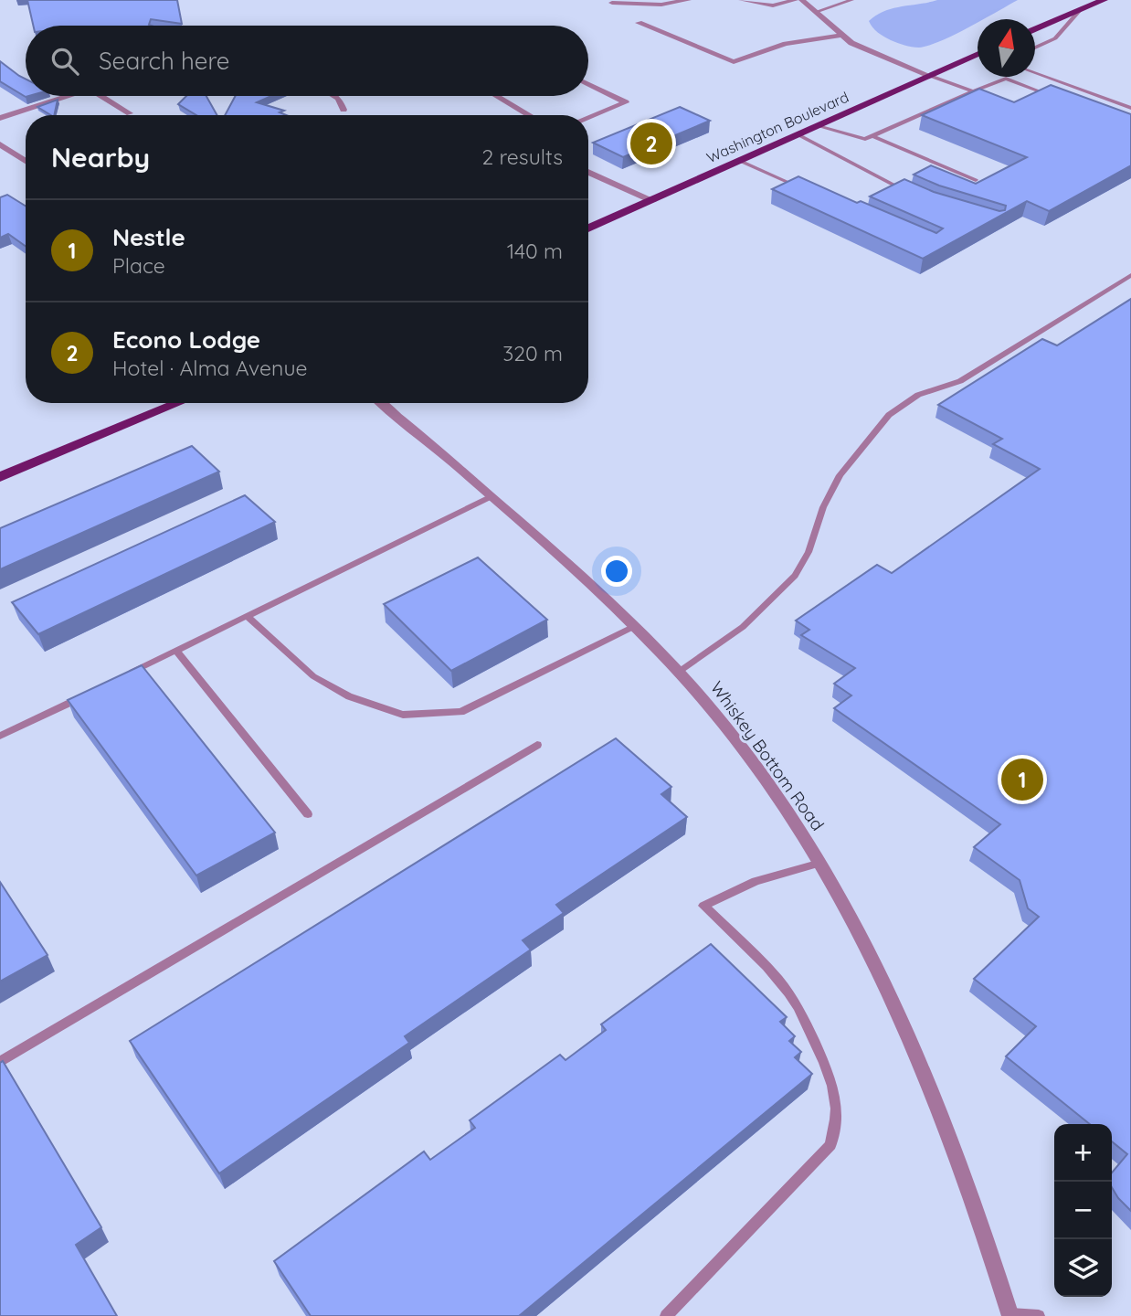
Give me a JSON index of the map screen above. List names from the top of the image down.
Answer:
{
  "streets": {
    "main road": ["Washington Boulevard"],
    "street": ["Whiskey Bottom Road"]
  },
  "north": "top",
  "page": {
    "search": "Search here",
    "heading": ["Nearby", "2 results"],
    "pins": ["2", "1"],
    "list": [
      {
        "mark": "1",
        "name": "Nestle",
        "note": "Place",
        "value": "140 m"
      },
      {
        "mark": "2",
        "name": "Econo Lodge",
        "note": "Hotel · Alma Avenue",
        "value": "320 m"
      }
    ],
    "map_buttons": ["+", "−"]
  }
}
